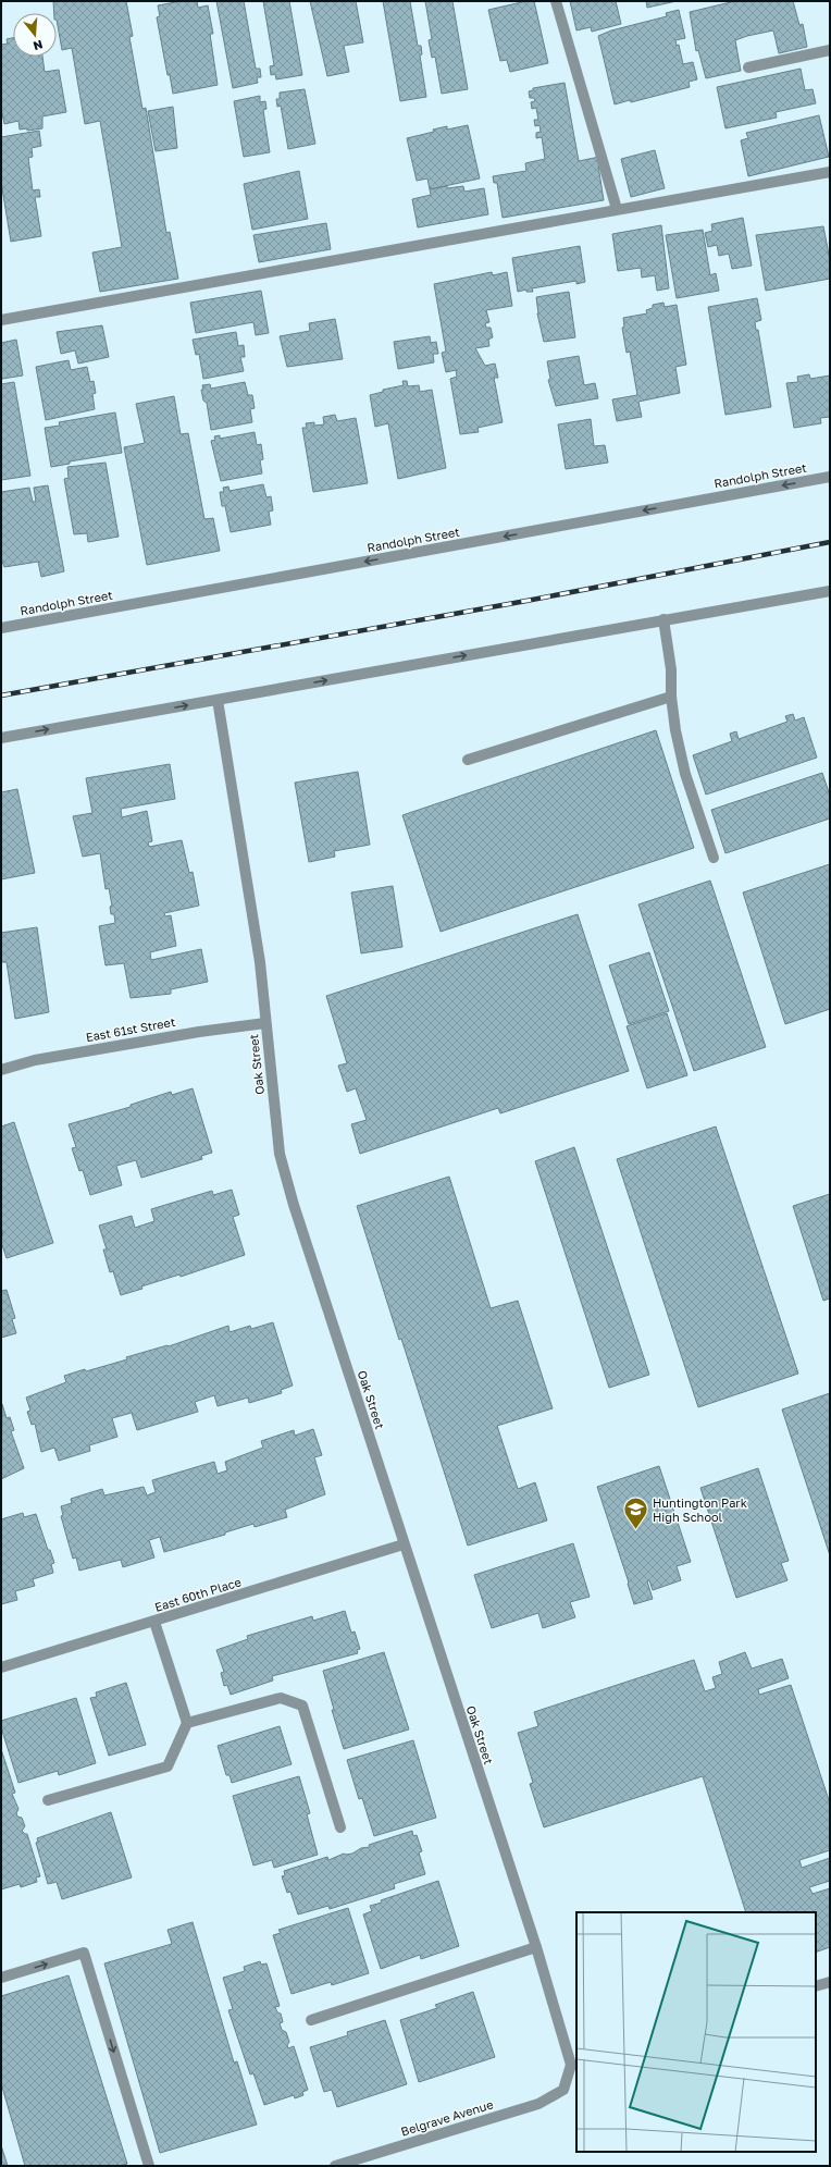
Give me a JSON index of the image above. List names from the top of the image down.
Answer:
{
  "streets": {
    "street": [
      "Randolph Street",
      "East 61st Street",
      "Oak Street",
      "East 60th Place",
      "Belgrave Avenue"
    ]
  },
  "crossings": [
    ["East 61st Street", "Oak Street"],
    ["Oak Street", "East 60th Place"],
    ["Oak Street", "Belgrave Avenue"]
  ],
  "one_way": ["Randolph Street"],
  "places": {
    "school or university": ["Huntington Park High School"]
  },
  "north": "bottom"
}
